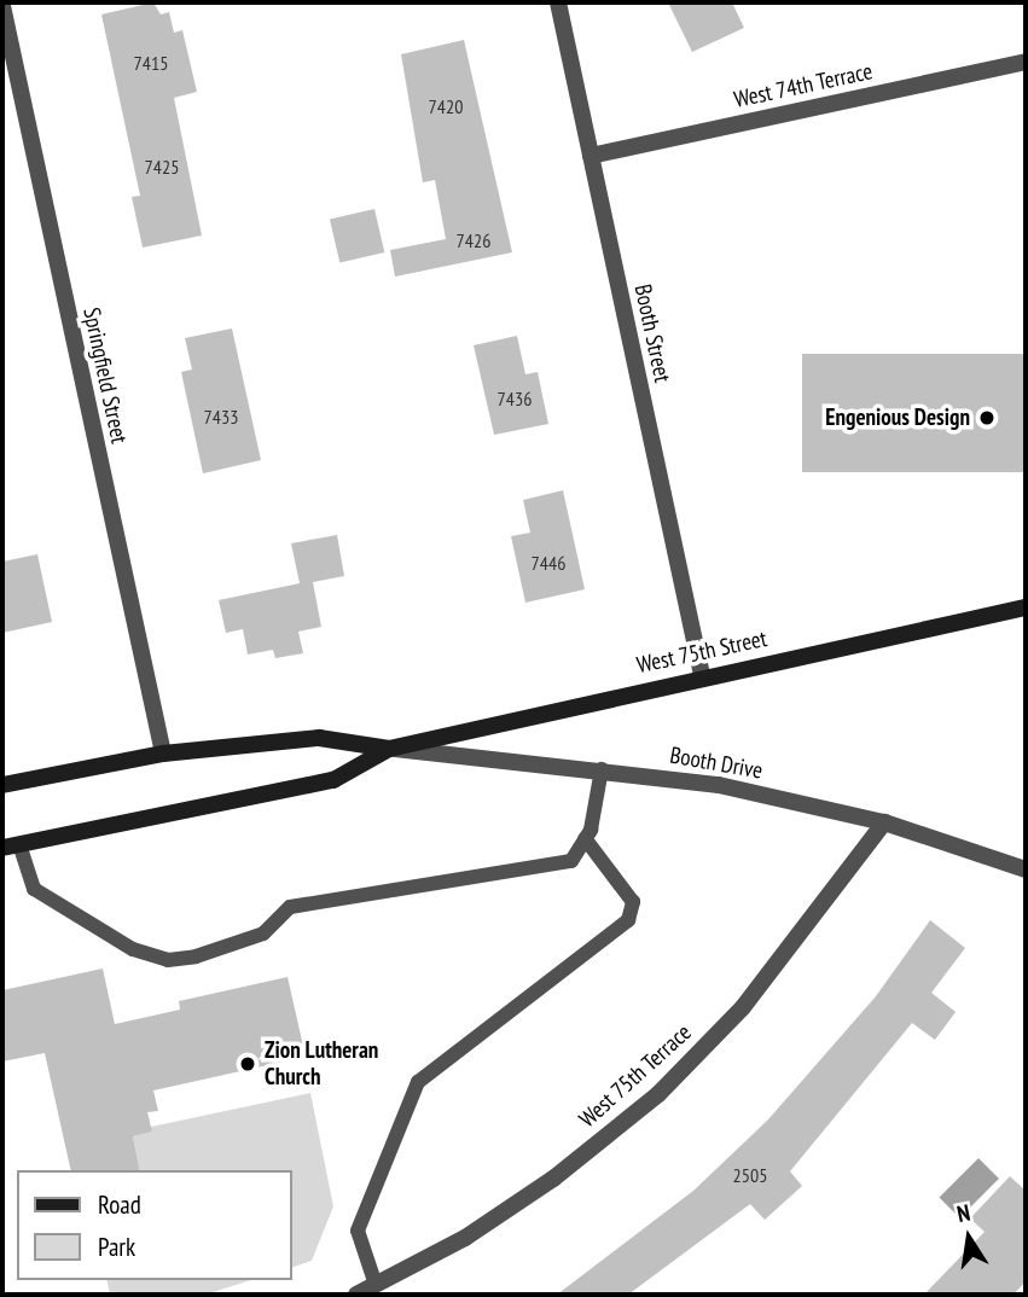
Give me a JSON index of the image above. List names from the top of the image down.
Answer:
{
  "streets": {
    "main road": ["West 75th Street"],
    "street": [
      "West 74th Terrace",
      "Booth Street",
      "Springfield Street",
      "Booth Drive",
      "West 75th Terrace"
    ]
  },
  "crossings": [
    ["West 74th Terrace", "Booth Street"],
    ["Booth Street", "West 75th Street"],
    ["Springfield Street", "West 75th Street"],
    ["West 75th Street", "Booth Drive"],
    ["Booth Drive", "West 75th Terrace"]
  ],
  "places": ["Engenious Design", "Zion Lutheran Church"],
  "house_numbers": [
    "7415",
    "7420",
    "7425",
    "7426",
    "7436",
    "7433",
    "7446",
    "2505"
  ],
  "legend": ["Road", "Park"],
  "north": "top"
}
